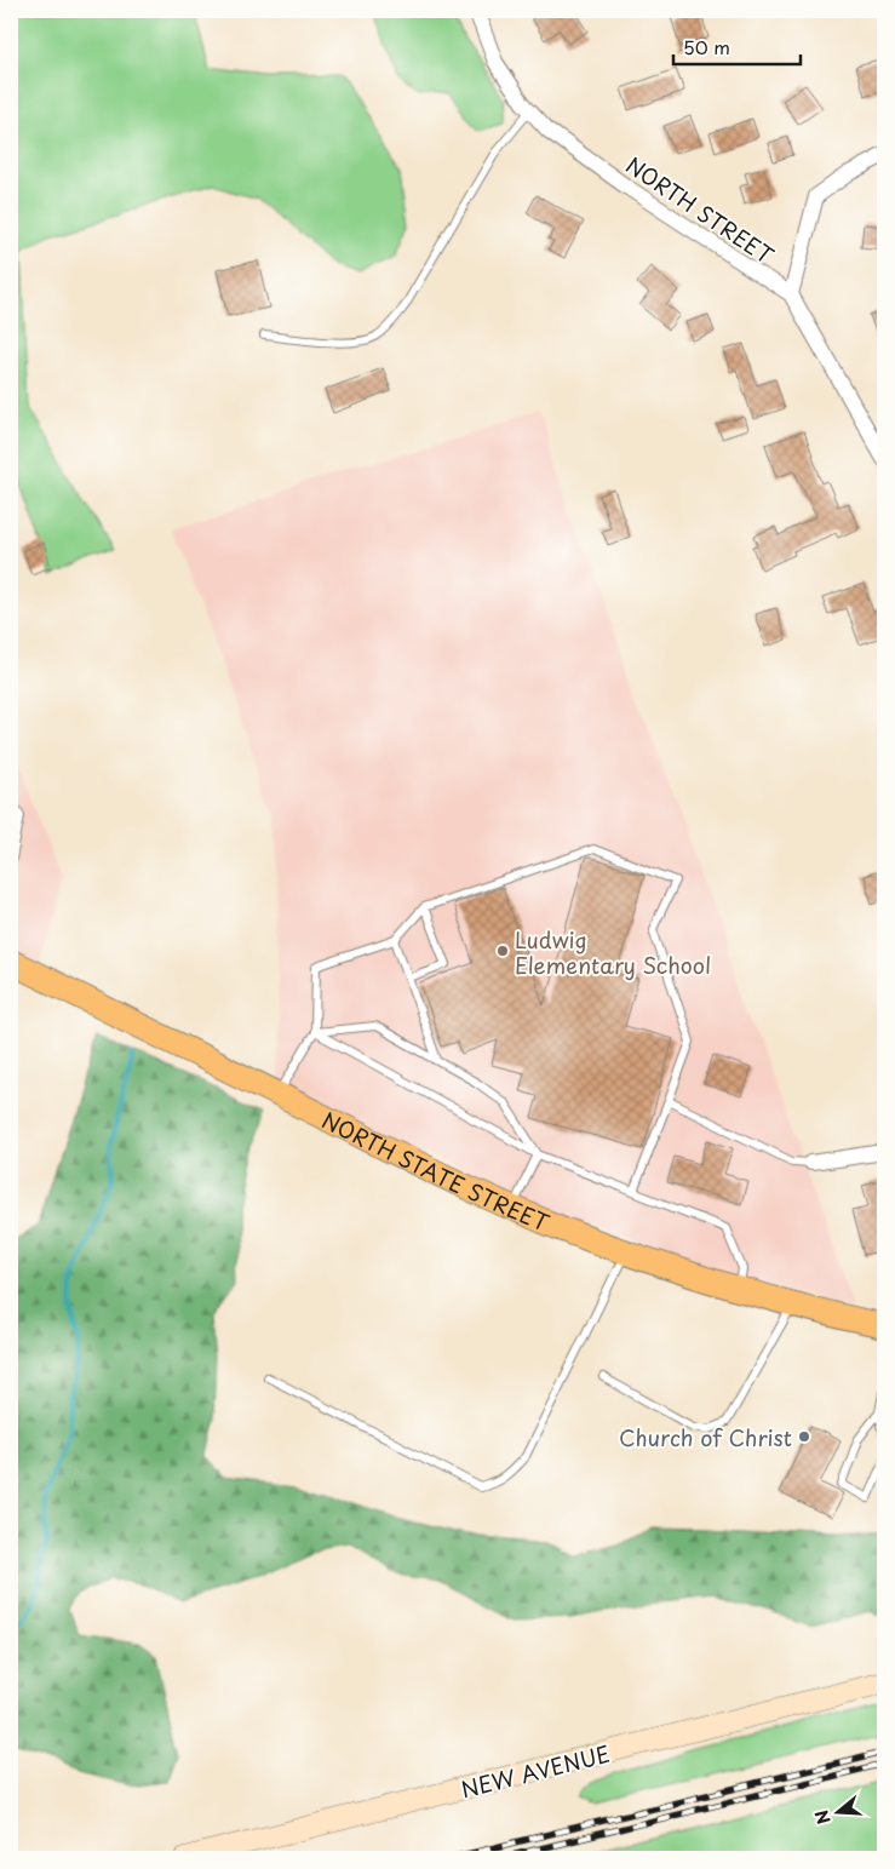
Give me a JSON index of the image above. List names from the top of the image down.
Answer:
{
  "streets": {
    "main road": ["NORTH STATE STREET", "NEW AVENUE"],
    "street": ["NORTH STREET"]
  },
  "places": ["Ludwig Elementary School", "Church of Christ"],
  "scale_bar": "50 m",
  "north": "left"
}
